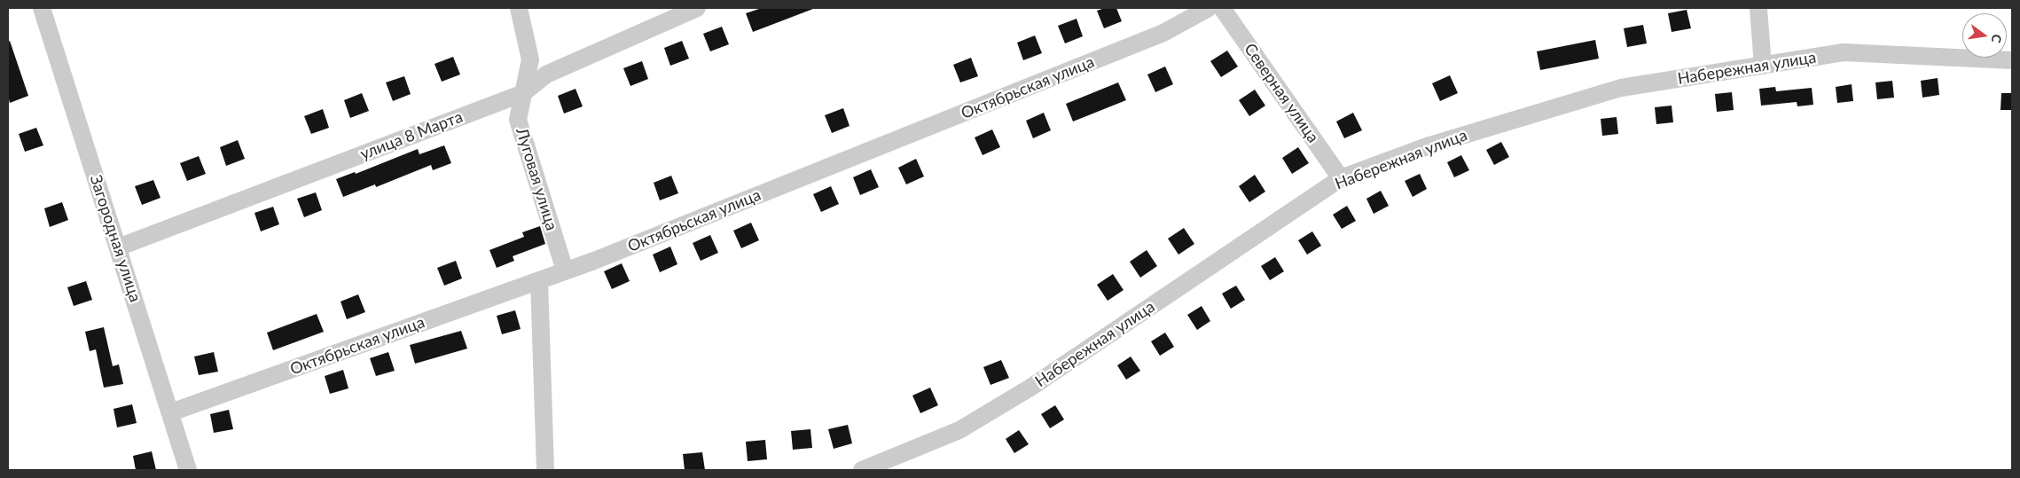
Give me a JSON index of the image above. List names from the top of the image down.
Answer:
{
  "streets": {
    "street": [
      "Набережная улица",
      "Октябрьская улица",
      "Северная улица",
      "улица 8 Марта",
      "Луговая улица",
      "Загородная улица"
    ]
  },
  "crossings": [
    ["Набережная улица", "Северная улица"],
    ["Октябрьская улица", "Луговая улица"],
    ["Октябрьская улица", "Загородная улица"],
    ["улица 8 Марта", "Луговая улица"],
    ["улица 8 Марта", "Загородная улица"]
  ],
  "north": "right"
}
